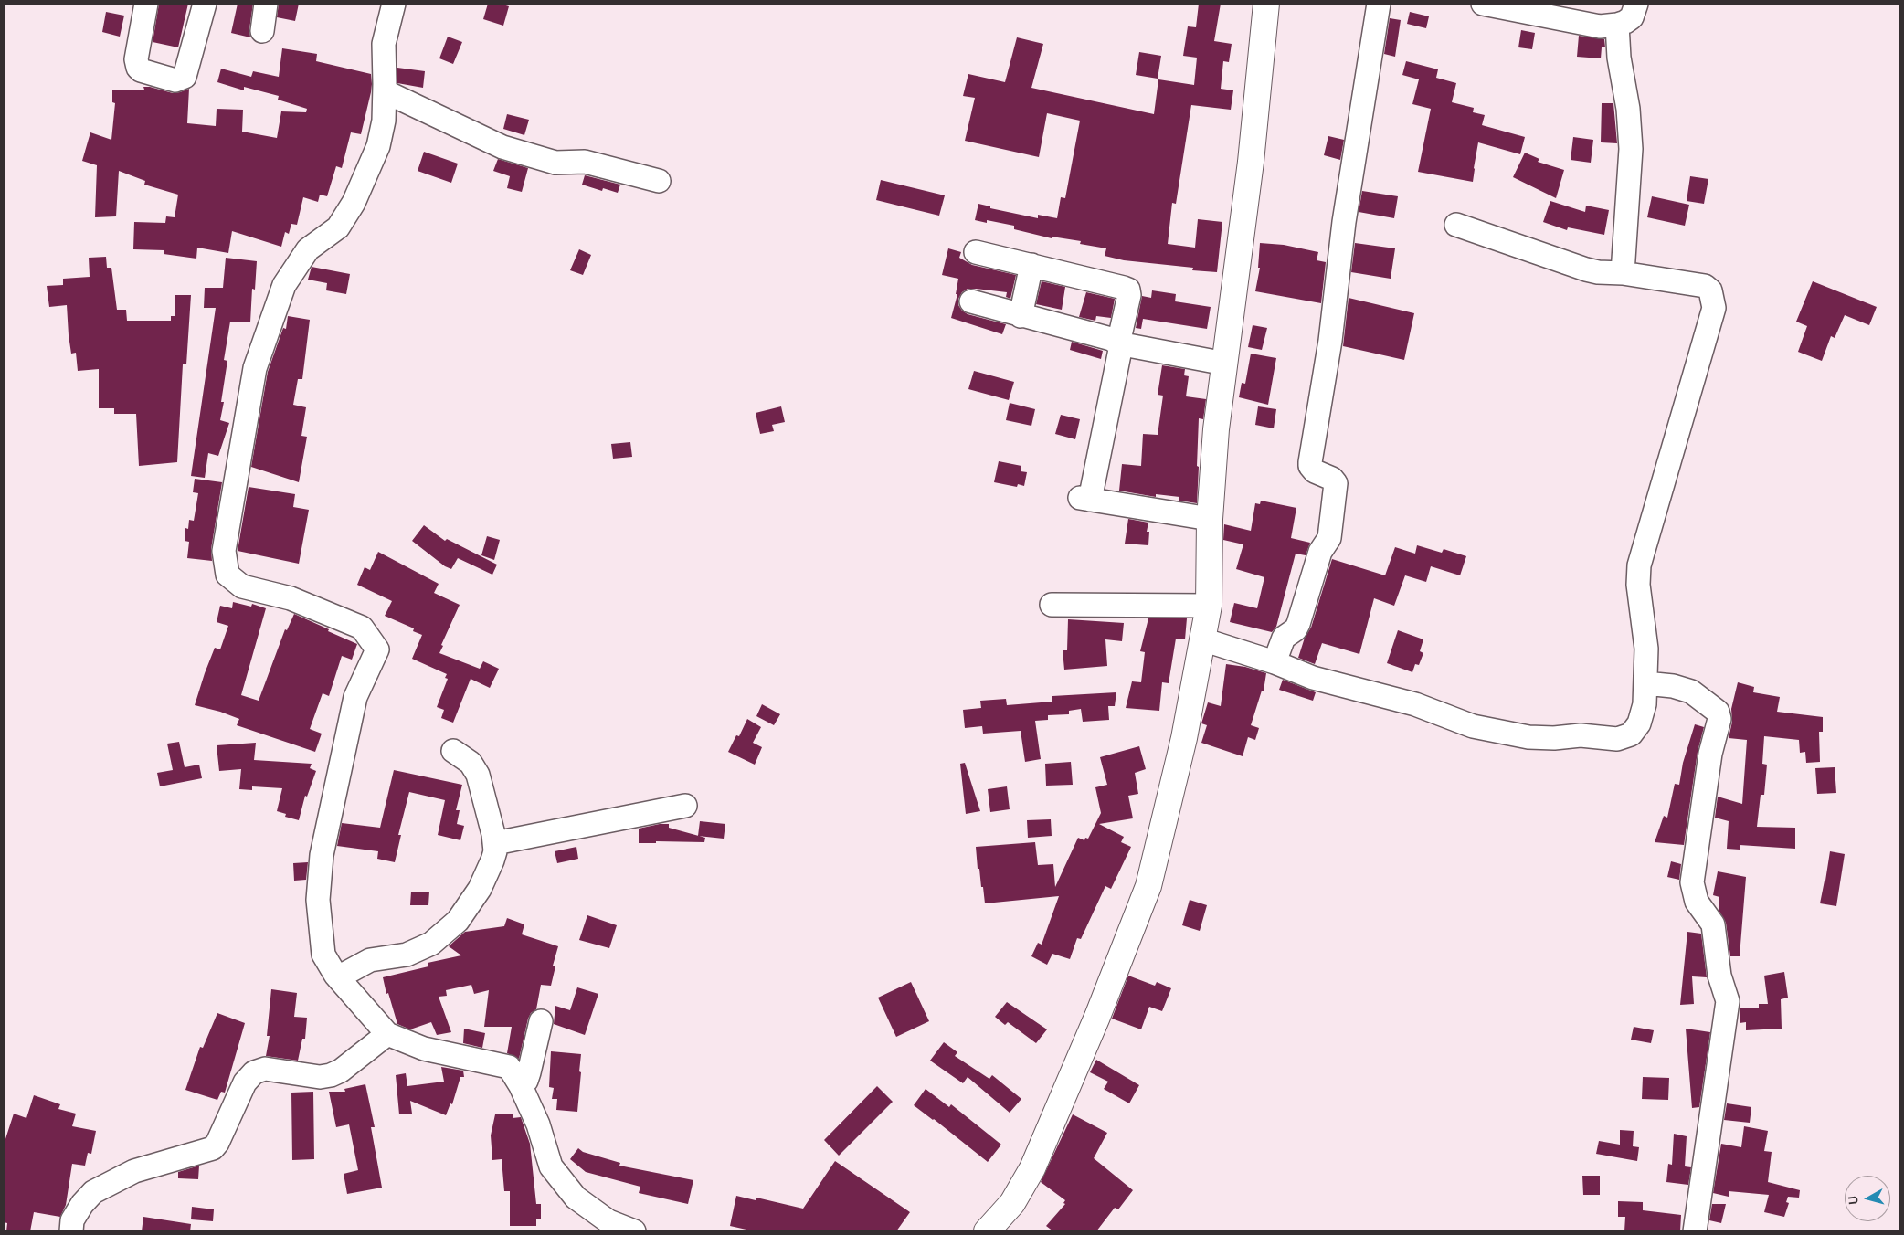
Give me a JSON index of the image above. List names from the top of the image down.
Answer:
{
  "north": "left"
}
